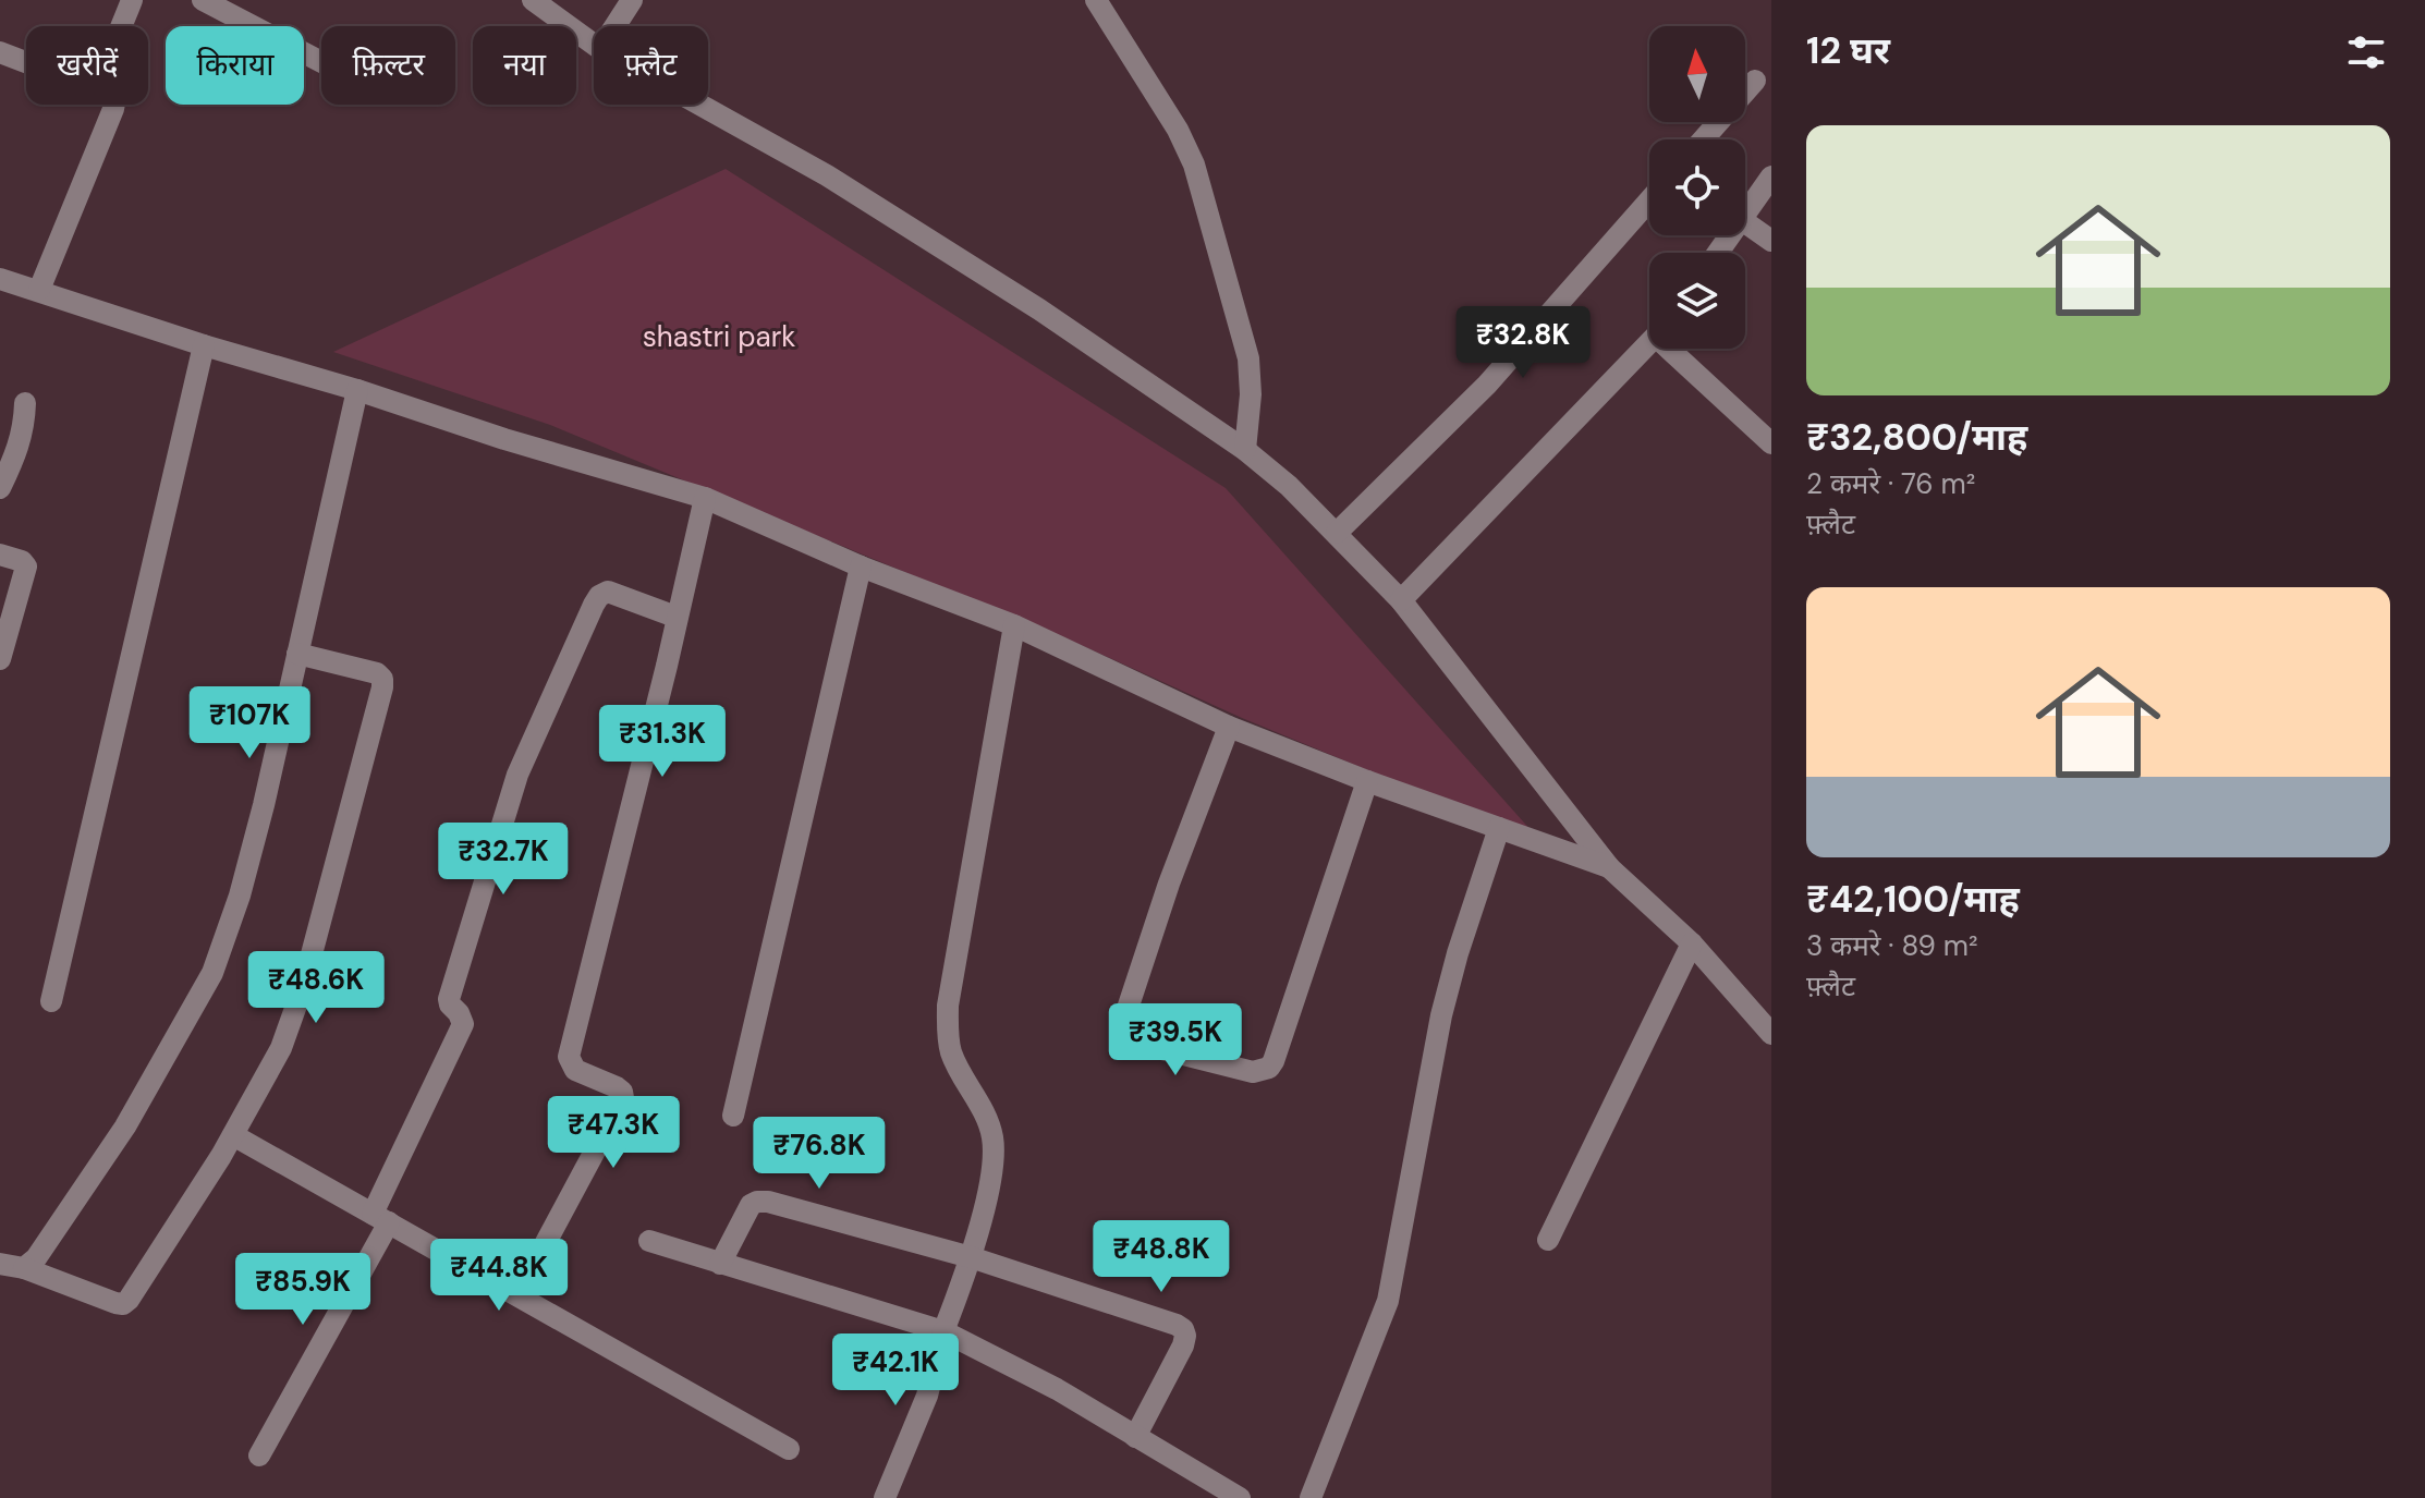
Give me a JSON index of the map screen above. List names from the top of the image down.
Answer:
{
  "parks": ["shastri park"],
  "north": "top",
  "page": {
    "heading": "12 घर",
    "chip": [
      "खरीदें",
      "किराया",
      "फ़िल्टर",
      "नया",
      "फ़्लैट"
    ],
    "list": [
      {
        "name": "₹32,800/माह",
        "note": "2 कमरे · 76 m² · फ़्लैट"
      },
      {
        "name": "₹42,100/माह",
        "note": "3 कमरे · 89 m² · फ़्लैट"
      }
    ],
    "price": [
      "₹32.8K",
      "₹107K",
      "₹31.3K",
      "₹32.7K",
      "₹48.6K",
      "₹39.5K",
      "₹47.3K",
      "₹76.8K",
      "₹48.8K",
      "₹44.8K",
      "₹85.9K",
      "₹42.1K"
    ]
  }
}
